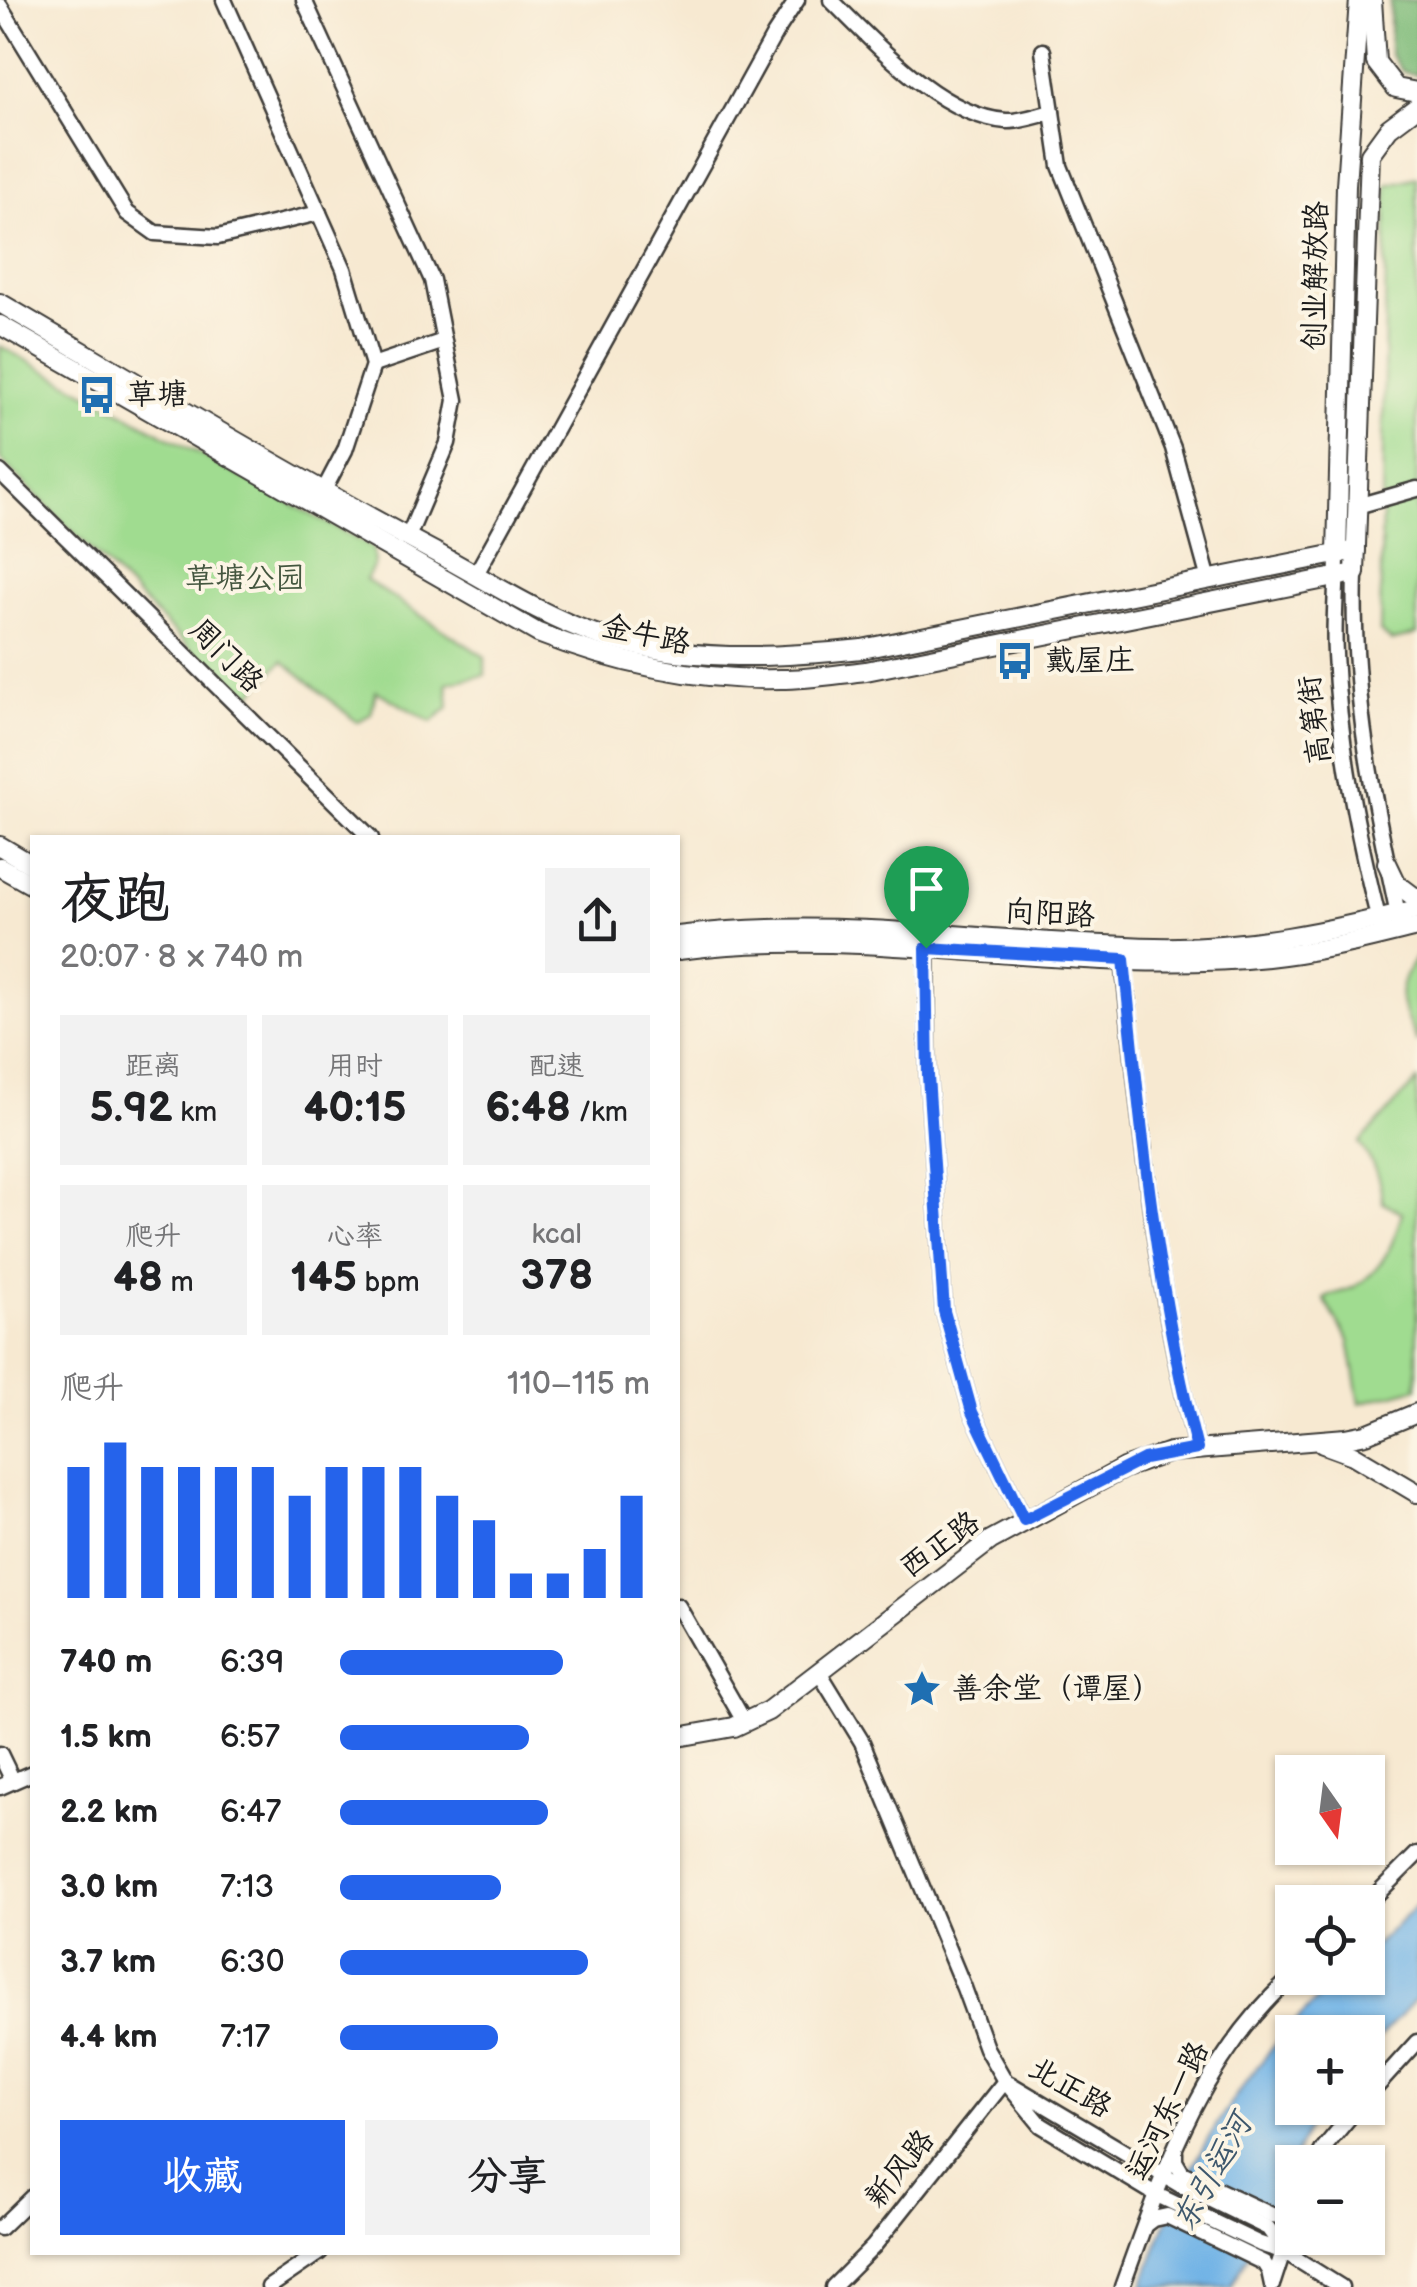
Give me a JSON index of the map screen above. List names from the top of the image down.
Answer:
{
  "streets": {
    "main road": [
      "创业解放路",
      "金牛路",
      "高第街",
      "向阳路",
      "西正路"
    ],
    "street": [
      "周门路",
      "北正路",
      "运河东一路",
      "新风路"
    ]
  },
  "crossings": [
    ["创业解放路", "高第街"],
    ["金牛路", "高第街"],
    ["高第街", "向阳路"],
    ["北正路", "运河东一路"],
    ["北正路", "新风路"]
  ],
  "water": ["东引运河"],
  "parks": ["草塘公园"],
  "places": {
    "bus stop": ["草塘", "戴屋庄"],
    "place": ["善余堂（谭屋）"]
  },
  "north": "bottom",
  "page": {
    "heading": ["夜跑", "20:07 · 8 × 740 m"],
    "stats": [
      ["距离", "5.92 km"],
      ["用时", "40:15"],
      ["配速", "6:48 /km"],
      ["爬升", "48 m"],
      ["心率", "145 bpm"],
      ["kcal", "378"]
    ],
    "chart": ["爬升", "110–115 m"],
    "list": [
      {
        "name": "740 m",
        "note": "6:39"
      },
      {
        "name": "1.5 km",
        "note": "6:57"
      },
      {
        "name": "2.2 km",
        "note": "6:47"
      },
      {
        "name": "3.0 km",
        "note": "7:13"
      },
      {
        "name": "3.7 km",
        "note": "6:30"
      },
      {
        "name": "4.4 km",
        "note": "7:17"
      }
    ],
    "map_buttons": ["+", "−"],
    "buttons": ["收藏", "分享"]
  }
}
